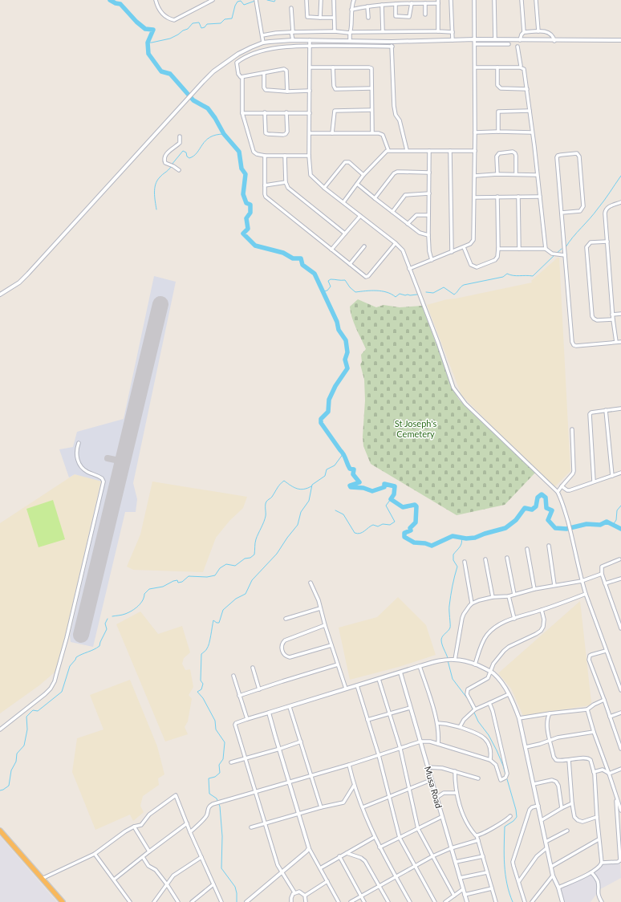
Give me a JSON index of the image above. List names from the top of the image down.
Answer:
{
  "streets": {
    "street": ["Musa Road"]
  },
  "parks": ["St Joseph's Cemetery"]
}
